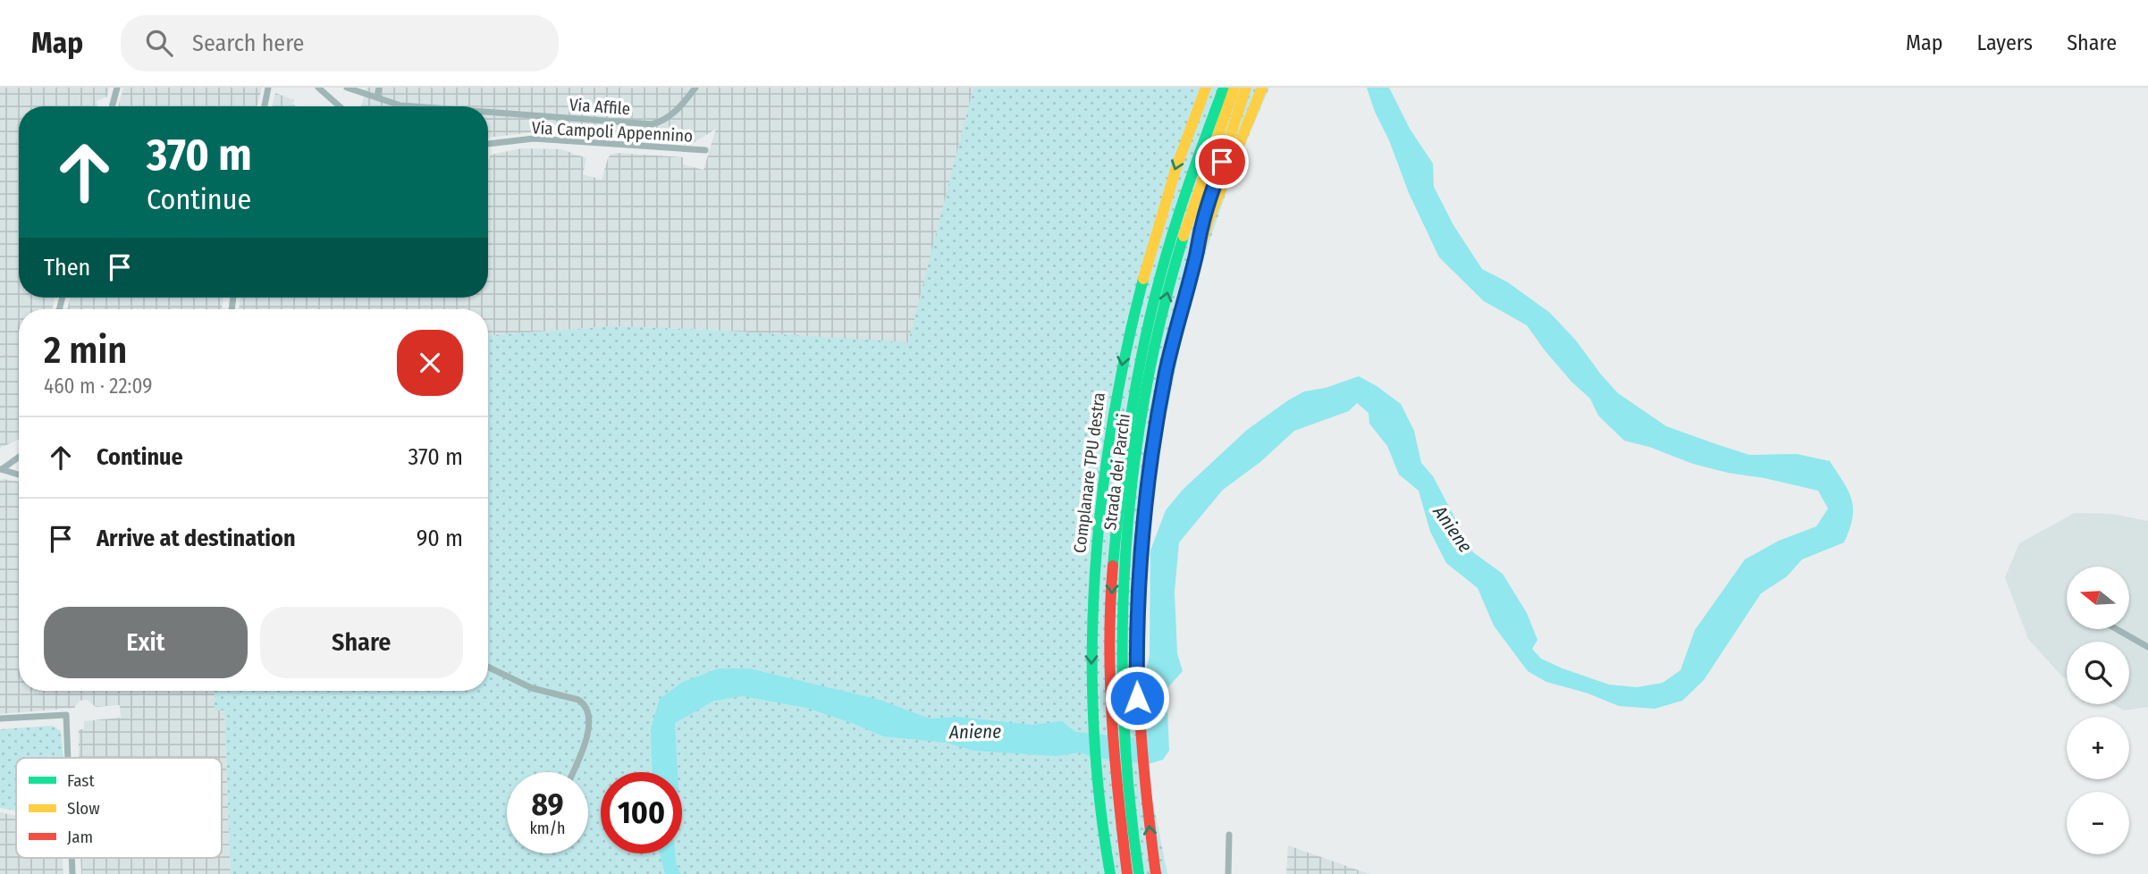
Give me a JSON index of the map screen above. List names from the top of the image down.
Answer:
{
  "streets": {
    "highway": ["Strada dei Parchi", "Complanare TPU destra"],
    "street": ["Via Affile", "Via Campoli Appennino"]
  },
  "water": ["Aniene"],
  "legend": ["Fast", "Slow", "Jam"],
  "north": "left",
  "page": {
    "header": "Map",
    "search": "Search here",
    "nav": ["Map", "Layers", "Share"],
    "turn": ["370 m", "Continue"],
    "then": "Then",
    "heading": ["2 min", "460 m · 22:09"],
    "list": [
      {
        "name": "Continue",
        "value": "370 m"
      },
      {
        "name": "Arrive at destination",
        "value": "90 m"
      }
    ],
    "map_buttons": ["+", "−"],
    "buttons": ["Exit", "Share"],
    "speed": "89 km/h",
    "limit": "100"
  }
}
